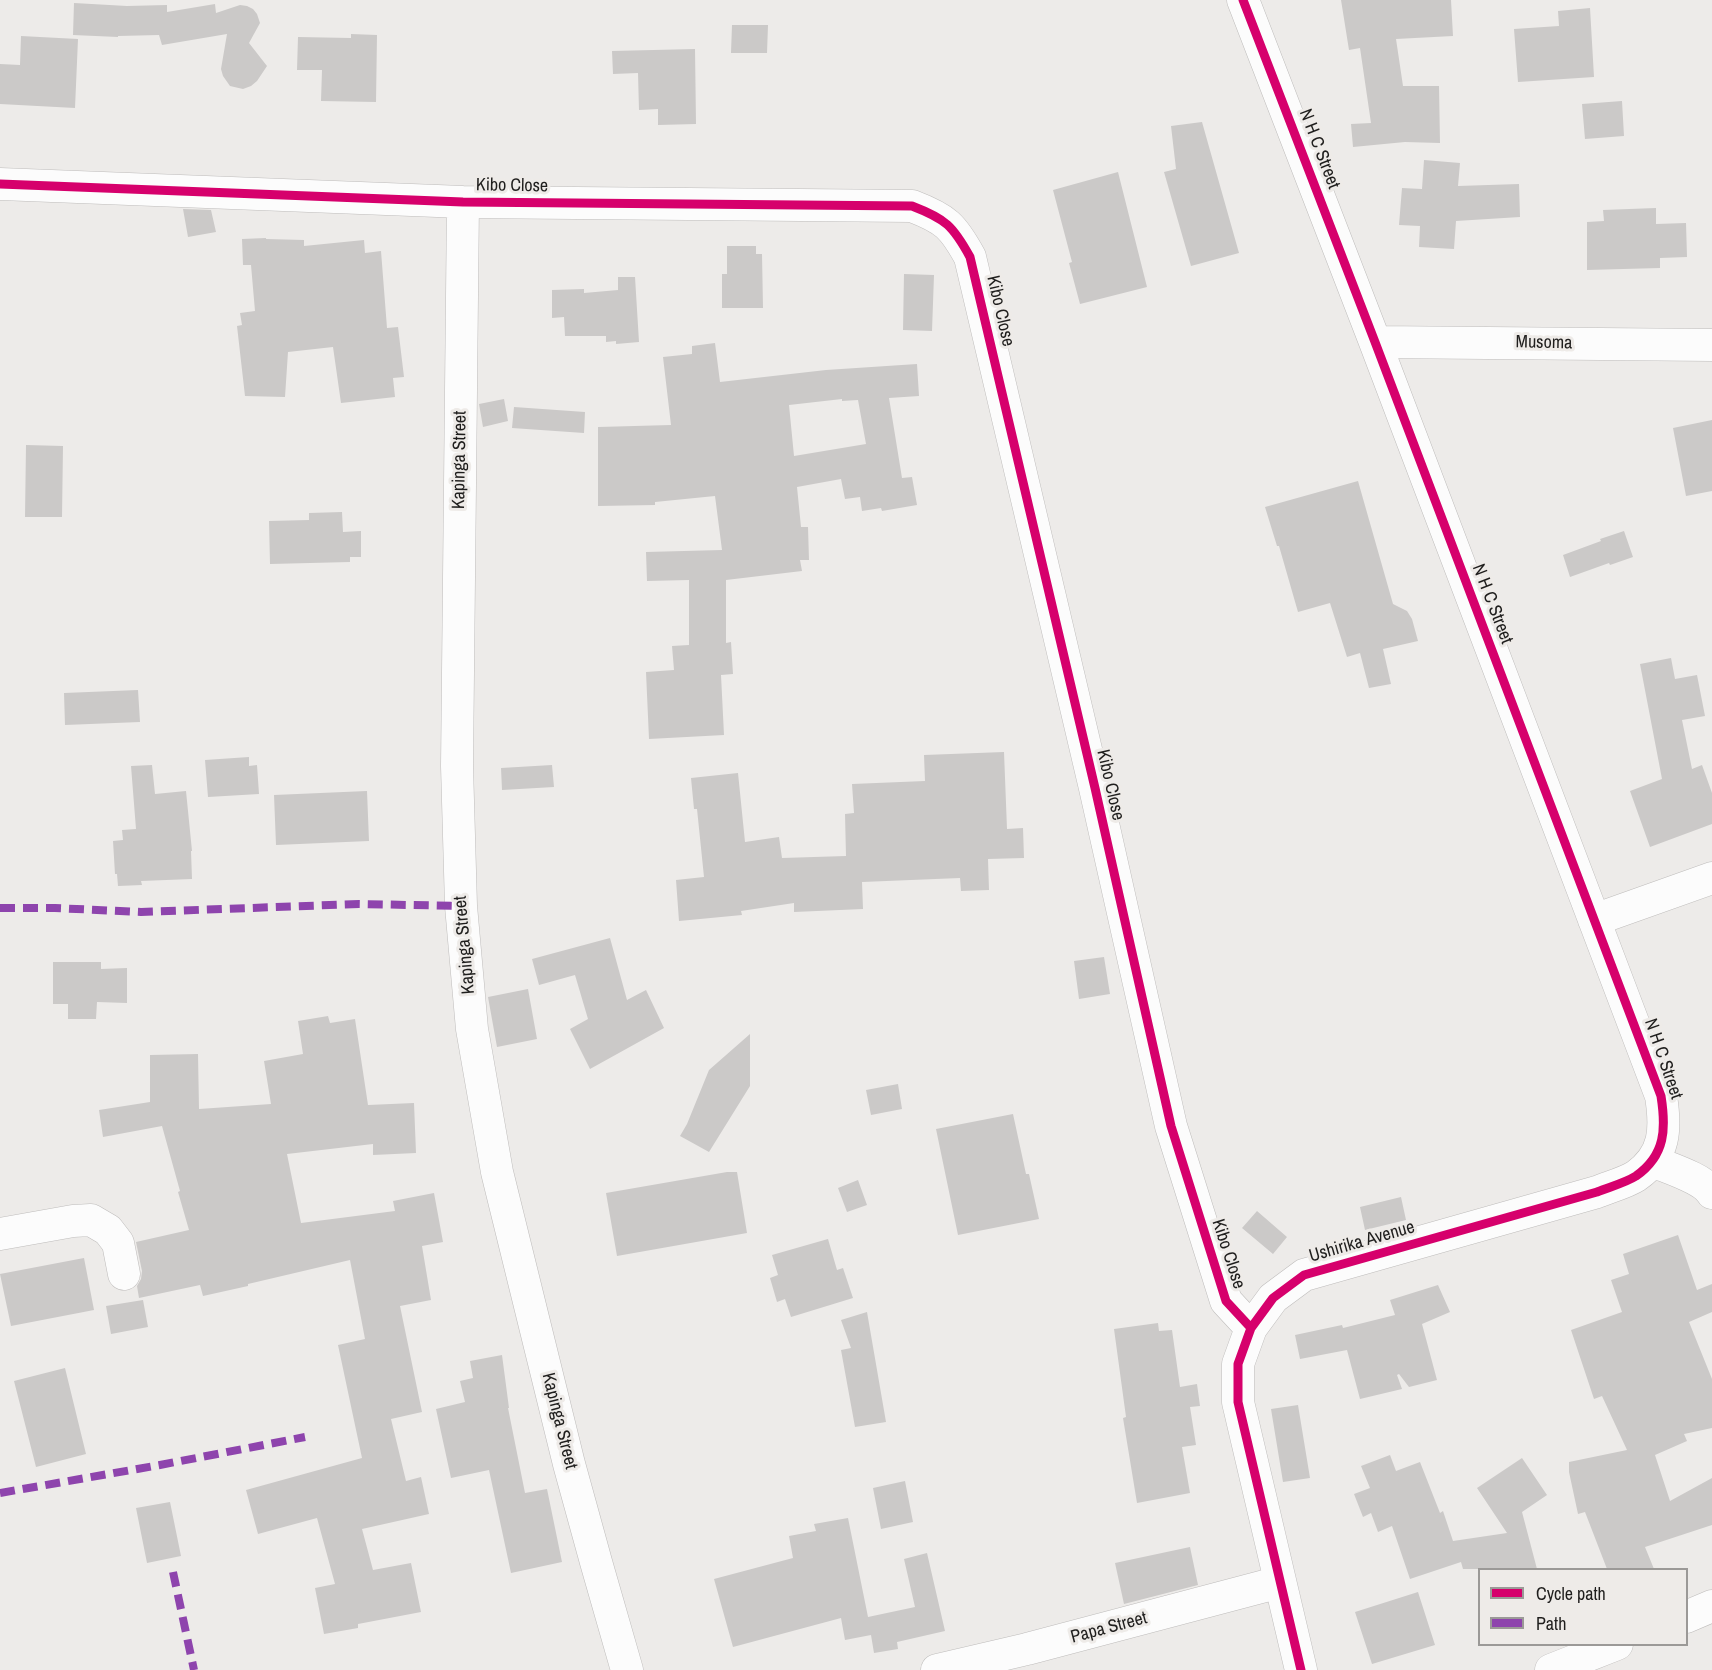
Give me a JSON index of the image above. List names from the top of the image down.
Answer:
{
  "streets": {
    "street": [
      "N H C Street",
      "Kibo Close",
      "Musoma",
      "Kapinga Street",
      "Ushirika Avenue",
      "Papa Street"
    ]
  },
  "crossings": [
    ["N H C Street", "Musoma"],
    ["N H C Street", "Ushirika Avenue"],
    ["Kibo Close", "Kapinga Street"],
    ["Kibo Close", "Ushirika Avenue"],
    ["Ushirika Avenue", "Papa Street"]
  ],
  "legend": ["Cycle path", "Path"]
}
